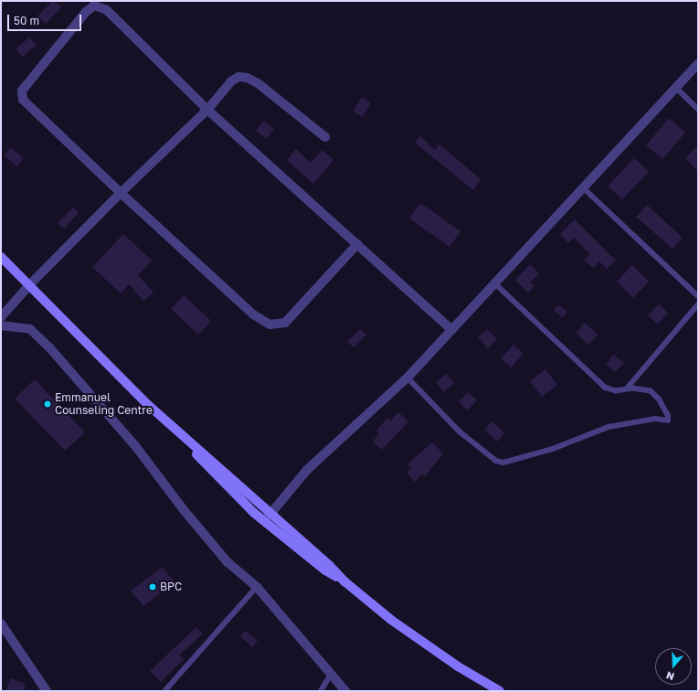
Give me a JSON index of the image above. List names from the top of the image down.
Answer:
{
  "places": ["Emmanuel Counseling Centre", "BPC"],
  "scale_bar": "50 m",
  "north": "bottom"
}
